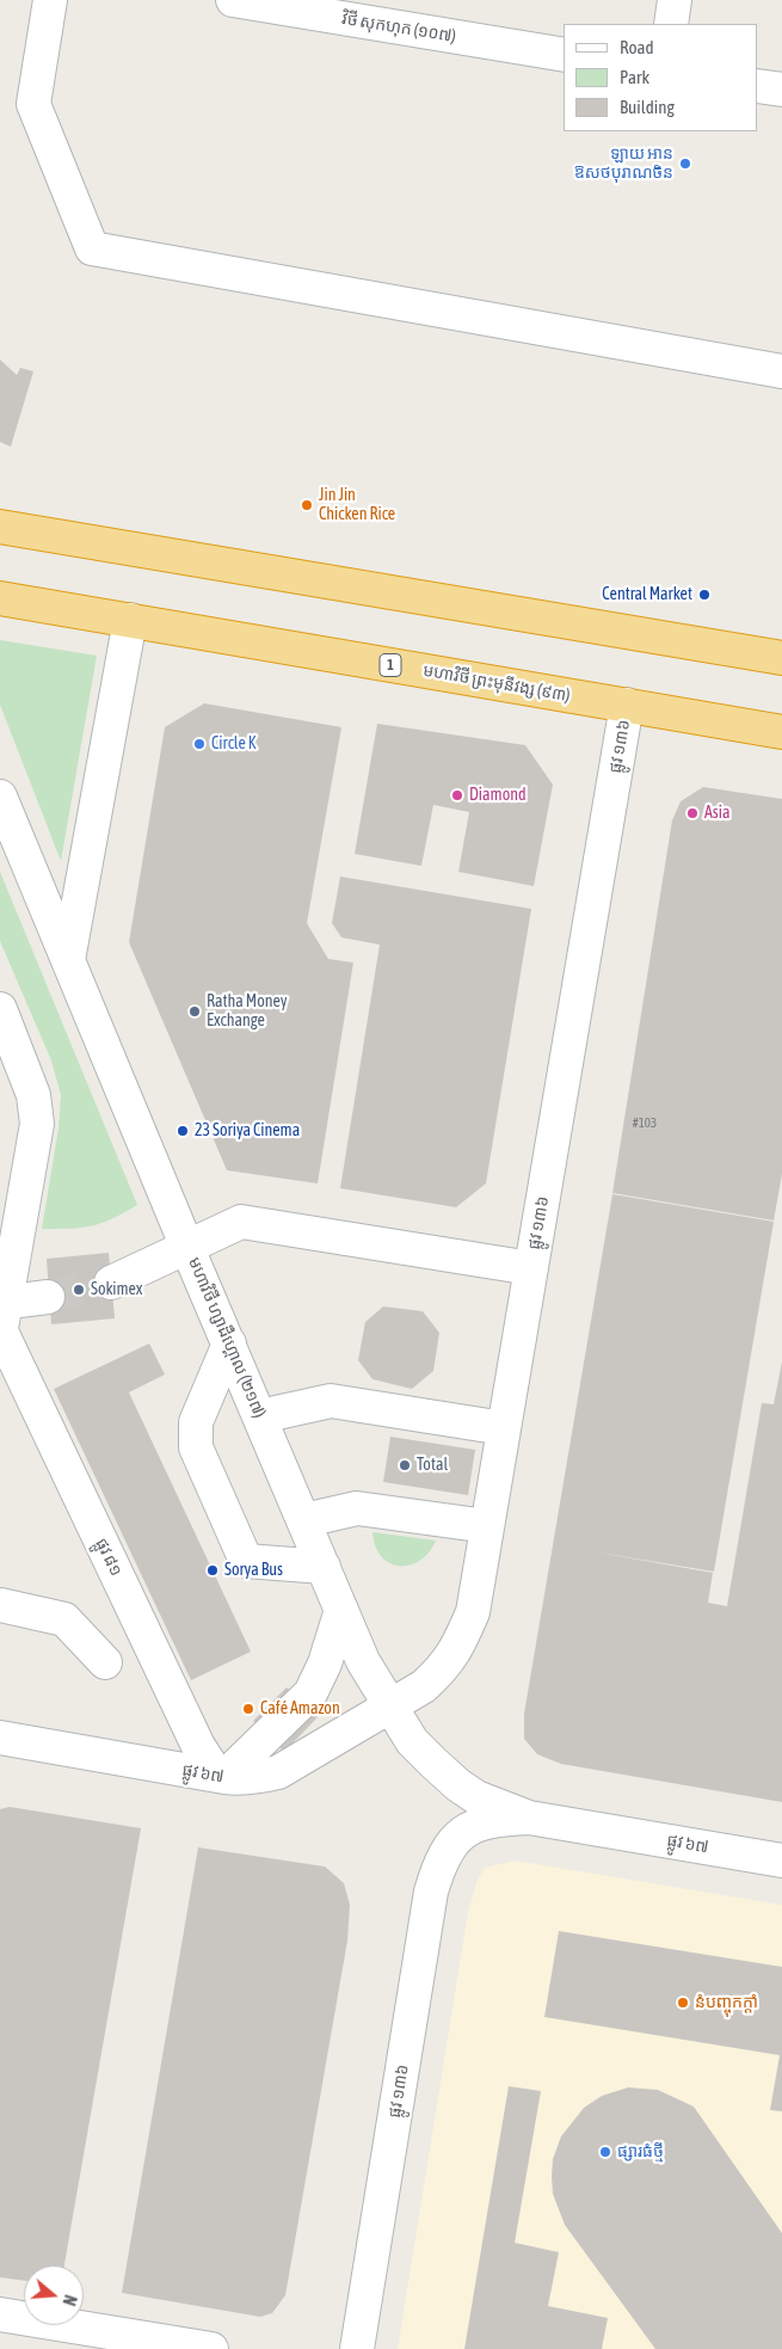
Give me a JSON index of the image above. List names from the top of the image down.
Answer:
{
  "streets": {
    "highway": ["1", "មហាវិថី ព្រះមុនីវង្ស (៩៣)"],
    "street": [
      "វិថី សុកហុក (១០៧)",
      "ផ្លូវ ១៣៦",
      "មហាវិថី ហ្សាដឺហ្គោល (២១៧)",
      "ផ្លូវ ៨១",
      "ផ្លូវ ៦៧"
    ]
  },
  "crossings": [
    ["មហាវិថី ព្រះមុនីវង្ស (៩៣)", "ផ្លូវ ១៣៦"],
    ["ផ្លូវ ១៣៦", "មហាវិថី ហ្សាដឺហ្គោល (២១៧)"],
    ["ផ្លូវ ១៣៦", "ផ្លូវ ៦៧"],
    ["មហាវិថី ហ្សាដឺហ្គោល (២១៧)", "ផ្លូវ ៦៧"],
    ["ផ្លូវ ៨១", "ផ្លូវ ៦៧"]
  ],
  "places": [
    "ឡាយ អាន ឱសថបុរាណចិន",
    "Jin Jin Chicken Rice",
    "Central Market",
    "Circle K",
    "Diamond",
    "Asia",
    "Ratha Money Exchange",
    "23 Soriya Cinema",
    "Sokimex",
    "Total",
    "Sorya Bus",
    "Café Amazon",
    "នំបញ្ចុកក្ដាំ",
    "ផ្សារធំថ្មី"
  ],
  "house_numbers": ["#103"],
  "legend": ["Road", "Park", "Building"],
  "north": "right"
}
